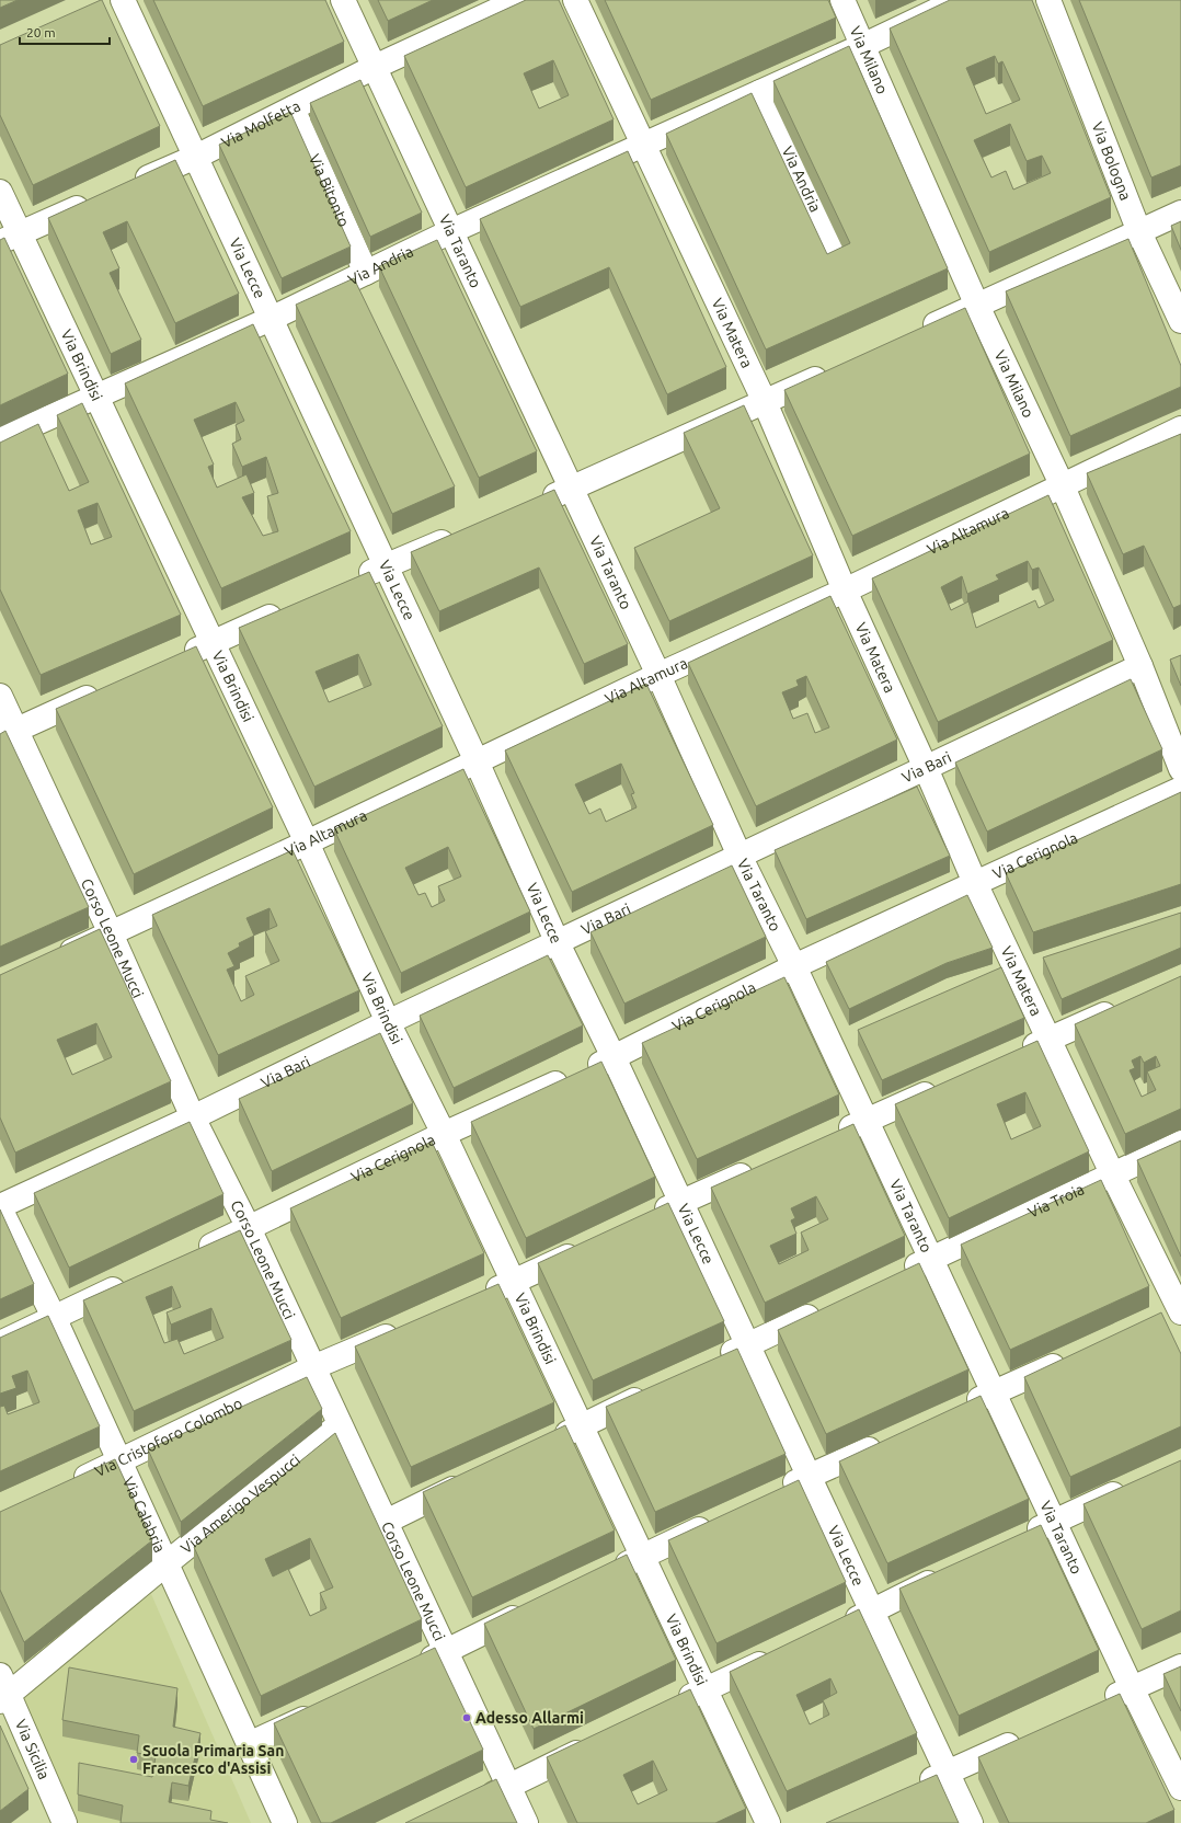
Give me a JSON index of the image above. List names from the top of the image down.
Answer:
{
  "streets": {
    "street": [
      "Via Milano",
      "Via Molfetta",
      "Via Bologna",
      "Via Andria",
      "Via Bitonto",
      "Via Taranto",
      "Via Lecce",
      "Via Matera",
      "Via Brindisi",
      "Via Altamura",
      "Via Bari",
      "Via Cerignola",
      "Corso Leone Mucci",
      "Via Troia",
      "Via Cristoforo Colombo",
      "Via Amerigo Vespucci",
      "Via Calabria",
      "Via Sicilia"
    ]
  },
  "crossings": [
    ["Via Milano", "Via Andria"],
    ["Via Milano", "Via Altamura"],
    ["Via Milano", "Via Bari"],
    ["Via Molfetta", "Via Bitonto"],
    ["Via Molfetta", "Via Taranto"],
    ["Via Molfetta", "Via Lecce"],
    ["Via Andria", "Via Bitonto"],
    ["Via Andria", "Via Taranto"],
    ["Via Andria", "Via Lecce"],
    ["Via Andria", "Via Matera"],
    ["Via Andria", "Via Brindisi"],
    ["Via Taranto", "Via Altamura"],
    ["Via Taranto", "Via Bari"],
    ["Via Taranto", "Via Cerignola"],
    ["Via Taranto", "Via Troia"],
    ["Via Lecce", "Via Altamura"],
    ["Via Lecce", "Via Bari"],
    ["Via Lecce", "Via Cerignola"],
    ["Via Matera", "Via Altamura"],
    ["Via Matera", "Via Bari"],
    ["Via Matera", "Via Cerignola"],
    ["Via Matera", "Via Troia"],
    ["Via Brindisi", "Via Altamura"],
    ["Via Brindisi", "Via Bari"],
    ["Via Brindisi", "Via Cerignola"],
    ["Via Altamura", "Corso Leone Mucci"],
    ["Via Bari", "Corso Leone Mucci"],
    ["Via Bari", "Via Calabria"],
    ["Via Cerignola", "Corso Leone Mucci"],
    ["Corso Leone Mucci", "Via Cristoforo Colombo"],
    ["Corso Leone Mucci", "Via Amerigo Vespucci"],
    ["Via Cristoforo Colombo", "Via Calabria"],
    ["Via Amerigo Vespucci", "Via Calabria"],
    ["Via Amerigo Vespucci", "Via Sicilia"]
  ],
  "places": ["Adesso Allarmi", "Scuola Primaria San Francesco d'Assisi"],
  "scale_bar": "20 m"
}
